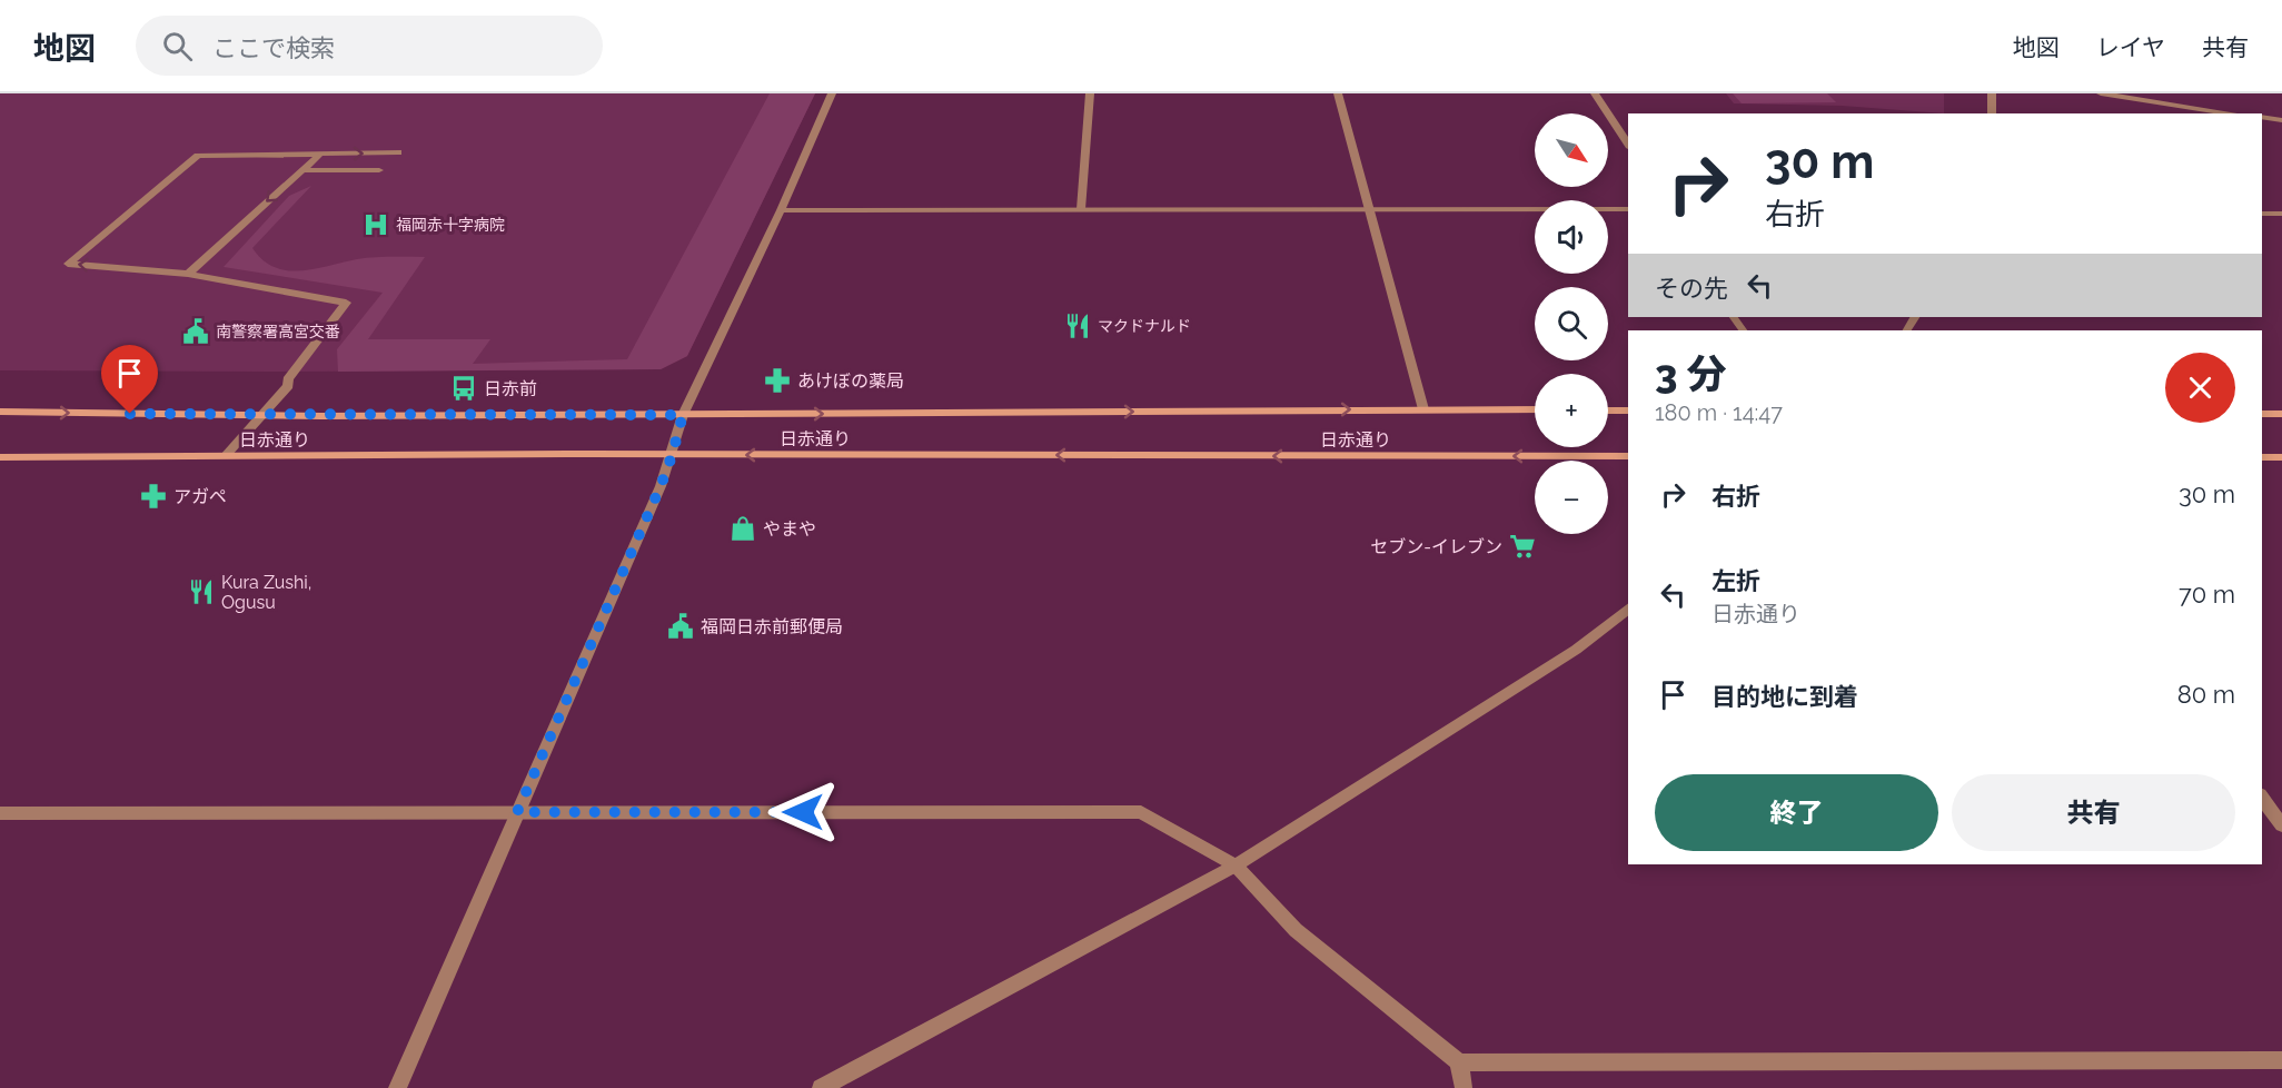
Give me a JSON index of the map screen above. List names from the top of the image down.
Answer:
{
  "streets": {
    "main road": ["日赤通り"]
  },
  "places": {
    "hospital": ["福岡赤十字病院"],
    "restaurant": ["マクドナルド", "Kura Zushi, Ogusu"],
    "public building": ["南警察署高宮交番", "福岡日赤前郵便局"],
    "pharmacy": ["あけぼの薬局", "アガペ"],
    "bus stop": ["日赤前"],
    "shop": ["やまや"],
    "supermarket": ["セブン-イレブン"]
  },
  "north": "bottom right",
  "page": {
    "header": "地図",
    "search": "ここで検索",
    "nav": ["地図", "レイヤ", "共有"],
    "map_buttons": ["+", "−"],
    "turn": ["30 m", "右折"],
    "then": "その先",
    "heading": ["3 分", "180 m · 14:47"],
    "list": [
      {
        "name": "右折",
        "value": "30 m"
      },
      {
        "name": "左折",
        "note": "日赤通り",
        "value": "70 m"
      },
      {
        "name": "目的地に到着",
        "value": "80 m"
      }
    ],
    "buttons": ["終了", "共有"]
  }
}
